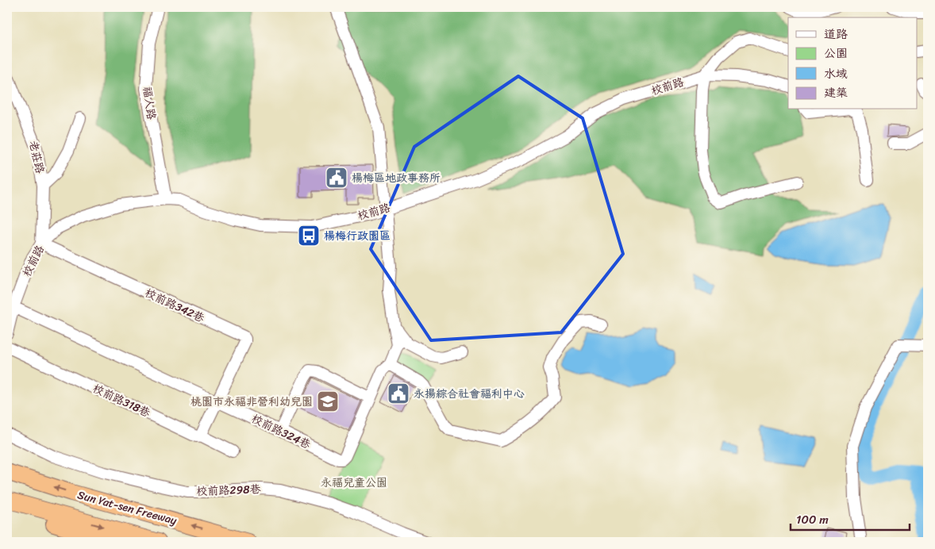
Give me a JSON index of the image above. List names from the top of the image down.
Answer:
{
  "streets": {
    "highway": ["Sun Yat-sen Freeway"],
    "street": [
      "校前路",
      "福人路",
      "老莊路",
      "校前路342巷",
      "校前路318巷",
      "校前路324巷",
      "校前路298巷"
    ]
  },
  "crossings": [
    ["校前路", "福人路"],
    ["校前路", "老莊路"],
    ["校前路", "校前路342巷"],
    ["校前路", "校前路324巷"],
    ["老莊路", "校前路342巷"],
    ["校前路342巷", "校前路324巷"]
  ],
  "parks": ["永福兒童公園"],
  "places": {
    "public building": ["楊梅區地政事務所", "永揚綜合社會福利中心"],
    "bus stop": ["楊梅行政園區"],
    "school or university": ["桃園市永福非營利幼兒園"]
  },
  "legend": [
    "道路",
    "公園",
    "水域",
    "建築"
  ],
  "scale_bar": "100 m"
}
